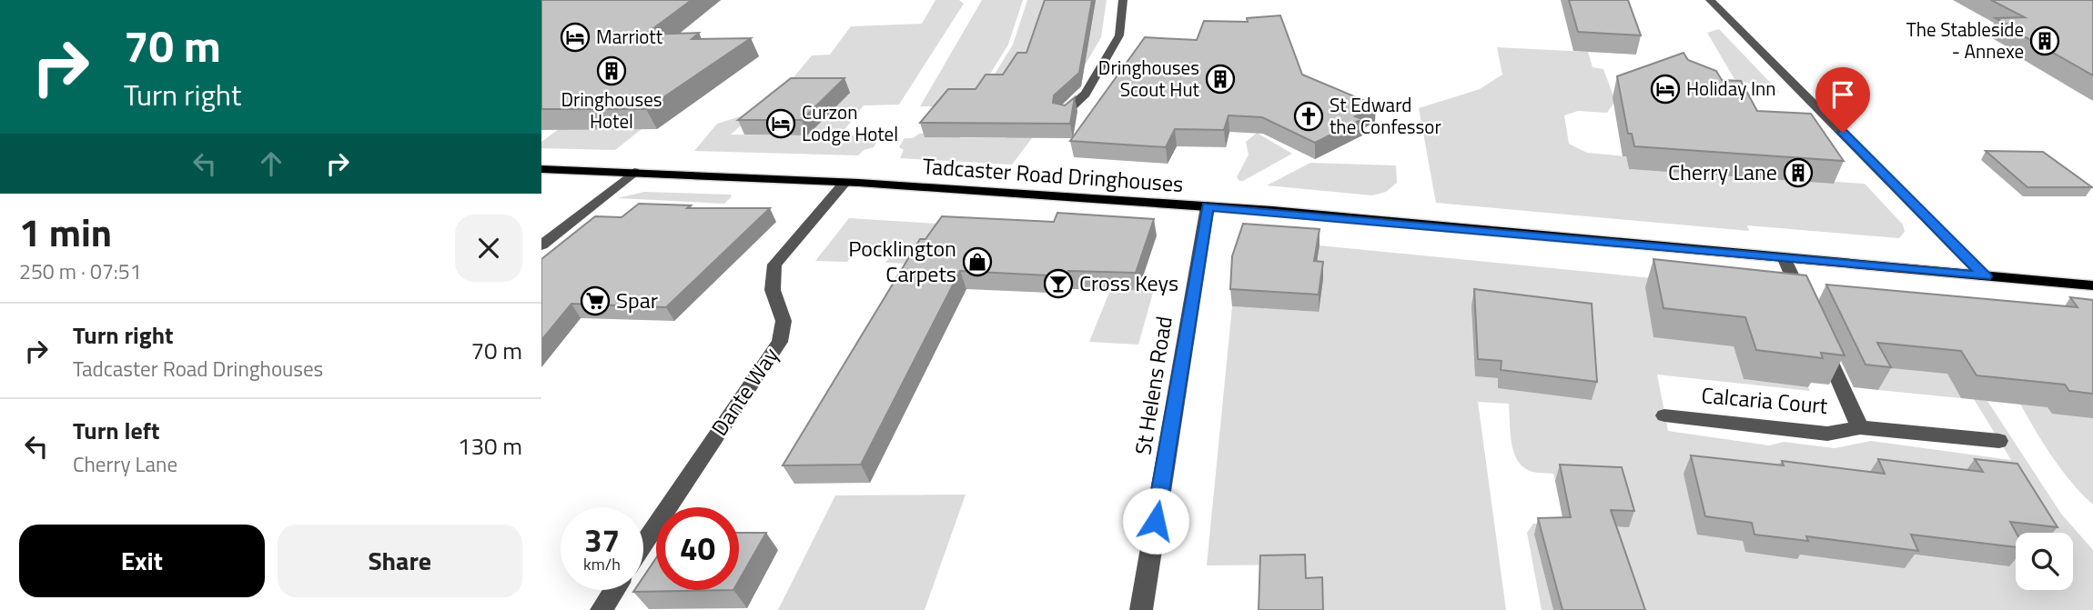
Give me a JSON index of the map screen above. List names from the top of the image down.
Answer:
{
  "streets": {
    "main road": ["Tadcaster Road Dringhouses"],
    "street": ["St Helens Road", "Dante Way", "Calcaria Court"]
  },
  "crossings": [
    ["Tadcaster Road Dringhouses", "St Helens Road"],
    ["Tadcaster Road Dringhouses", "Dante Way"]
  ],
  "places": {
    "hotel": ["Marriott", "Holiday Inn", "Curzon Lodge Hotel"],
    "building": [
      "The Stableside - Annexe",
      "Dringhouses Hotel",
      "Dringhouses Scout Hut",
      "Cherry Lane"
    ],
    "church": ["St Edward the Confessor"],
    "shop": ["Pocklington Carpets"],
    "bar": ["Cross Keys"],
    "supermarket": ["Spar"]
  },
  "page": {
    "turn": ["70 m", "Turn right"],
    "heading": ["1 min", "250 m · 07:51"],
    "list": [
      {
        "name": "Turn right",
        "note": "Tadcaster Road Dringhouses",
        "value": "70 m"
      },
      {
        "name": "Turn left",
        "note": "Cherry Lane",
        "value": "130 m"
      }
    ],
    "speed": "37 km/h",
    "limit": "40",
    "buttons": ["Exit", "Share"]
  }
}
